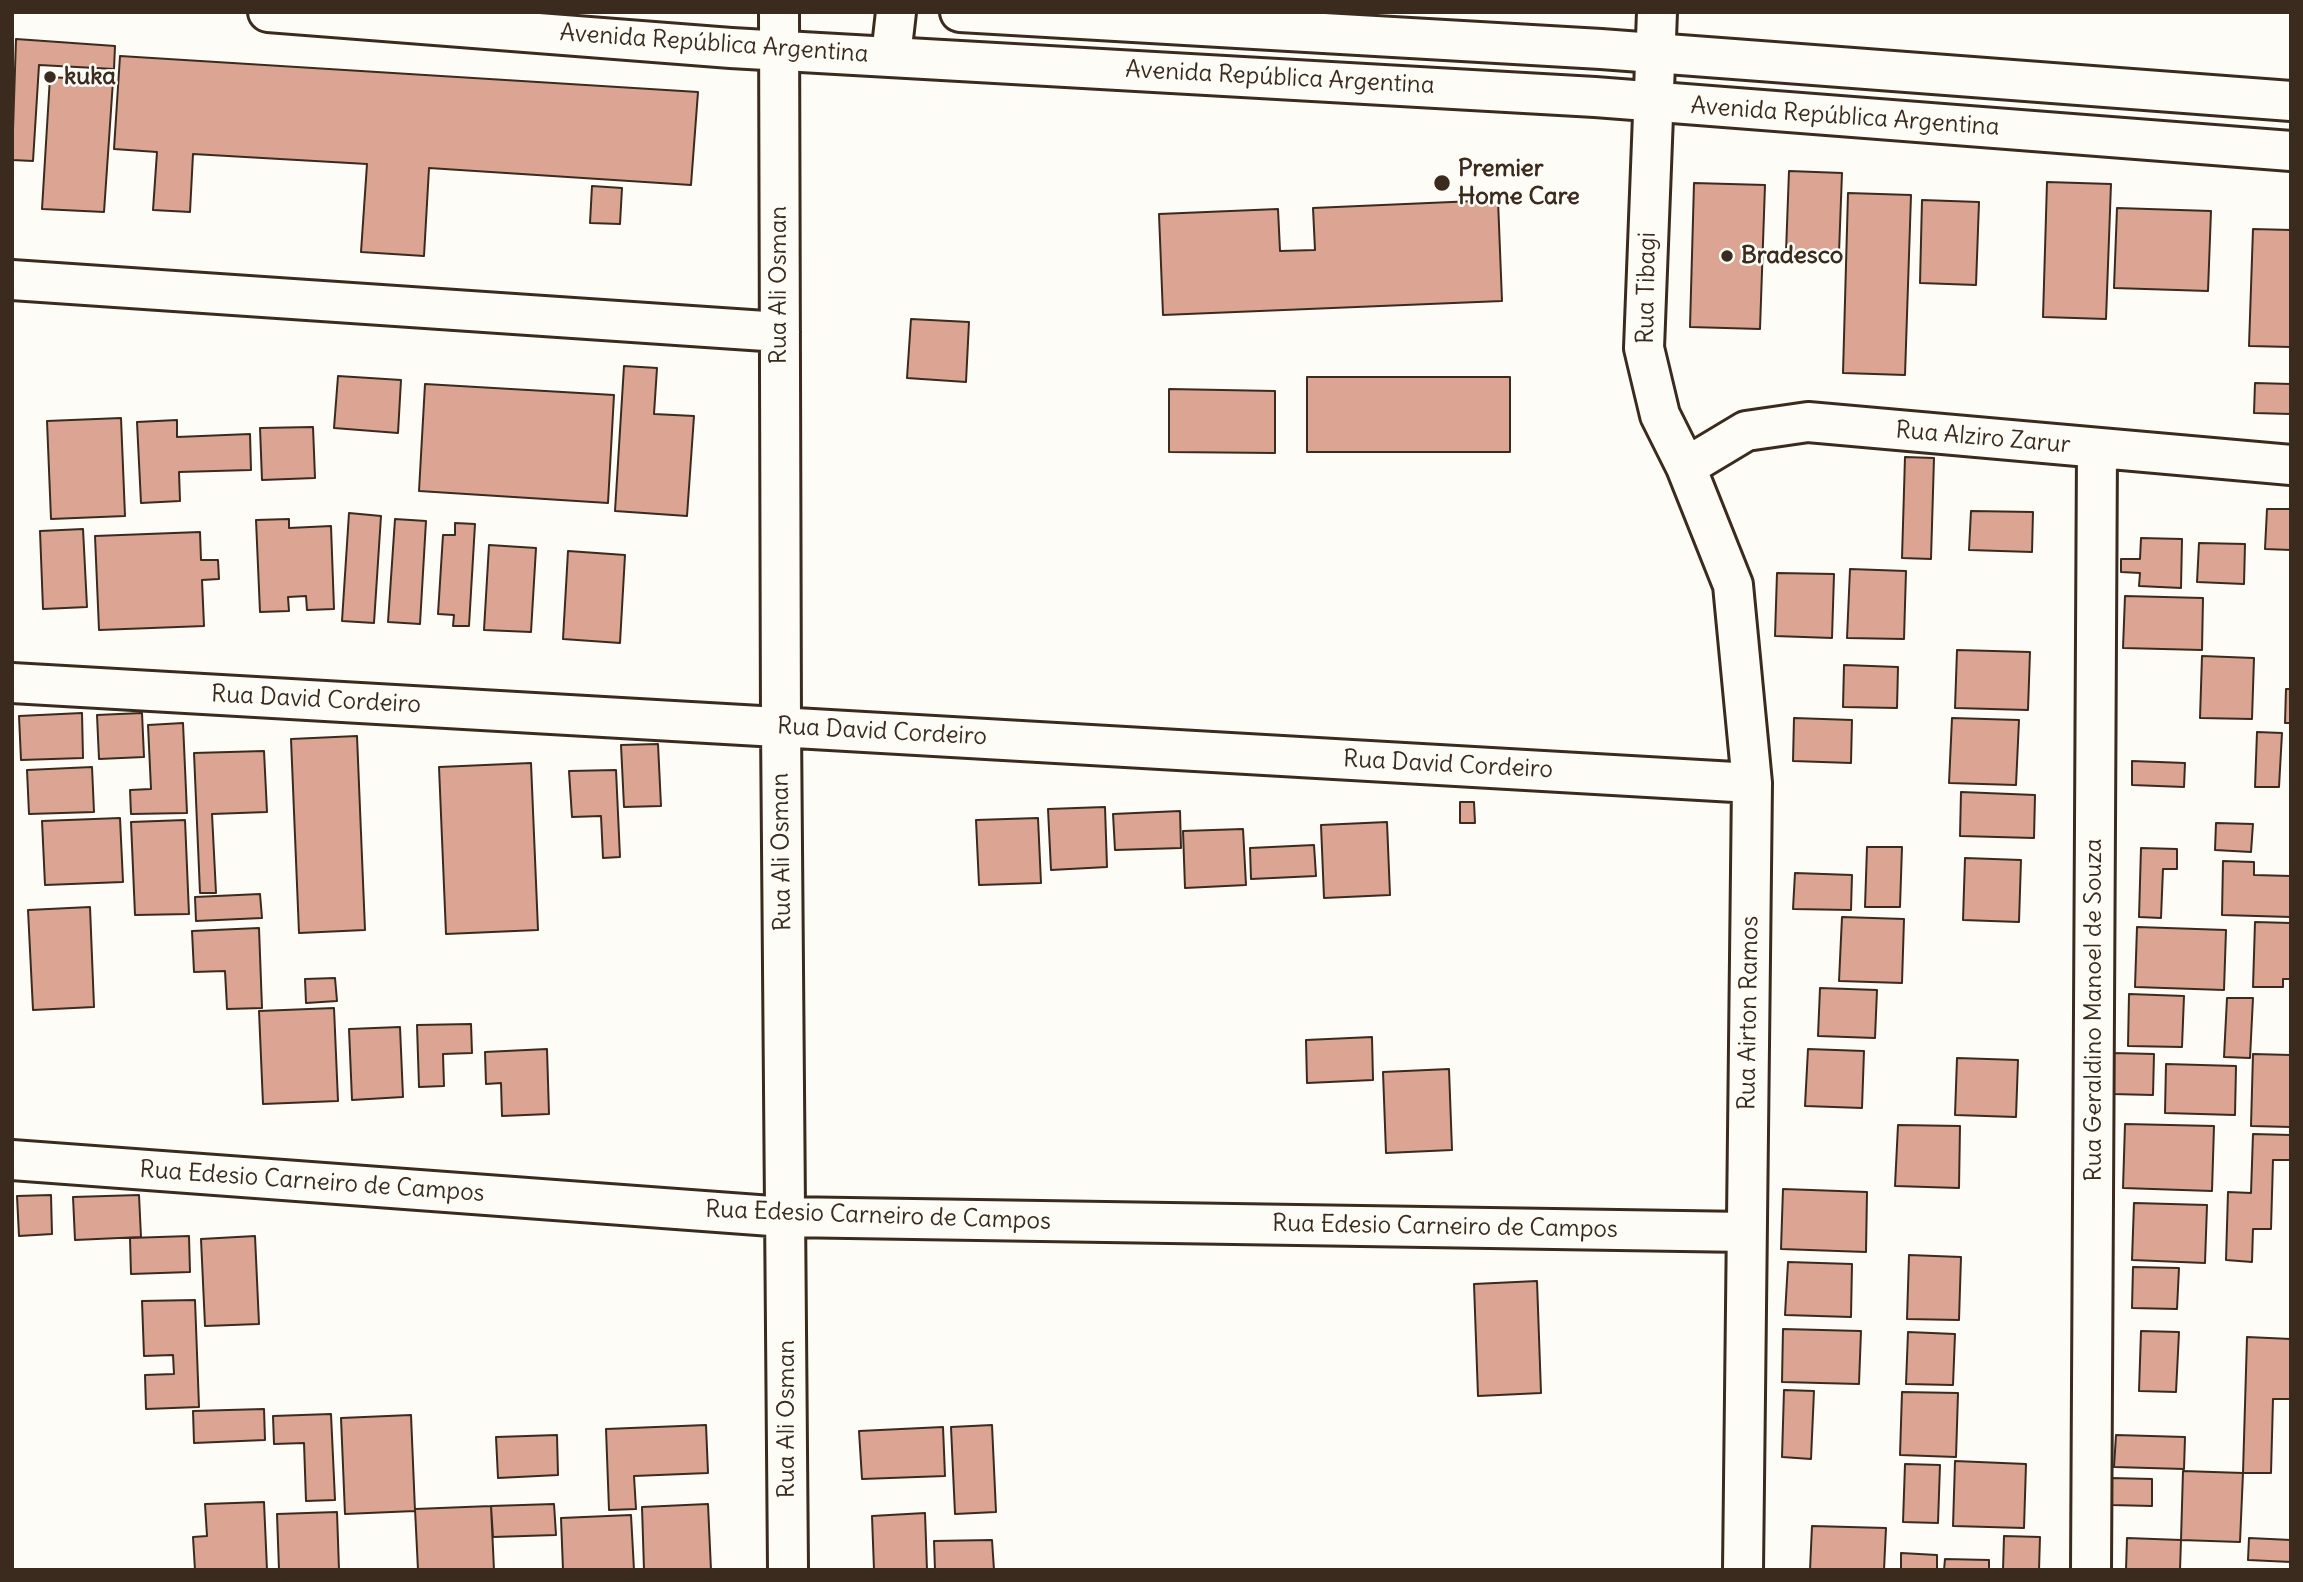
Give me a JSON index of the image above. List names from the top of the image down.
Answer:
{
  "streets": {
    "street": [
      "Avenida República Argentina",
      "Rua Ali Osman",
      "Rua Tibagi",
      "Rua Alziro Zarur",
      "Rua David Cordeiro",
      "Rua Geraldino Manoel de Souza",
      "Rua Airton Ramos",
      "Rua Edesio Carneiro de Campos"
    ]
  },
  "crossings": [
    ["Avenida República Argentina", "Rua Ali Osman"],
    ["Avenida República Argentina", "Rua Tibagi"],
    ["Rua Ali Osman", "Rua David Cordeiro"],
    ["Rua Ali Osman", "Rua Edesio Carneiro de Campos"],
    ["Rua Tibagi", "Rua Alziro Zarur"],
    ["Rua Tibagi", "Rua Airton Ramos"],
    ["Rua Alziro Zarur", "Rua Geraldino Manoel de Souza"],
    ["Rua Alziro Zarur", "Rua Airton Ramos"],
    ["Rua David Cordeiro", "Rua Airton Ramos"],
    ["Rua Airton Ramos", "Rua Edesio Carneiro de Campos"]
  ],
  "places": ["kuka", "Premier Home Care", "Bradesco"]
}
